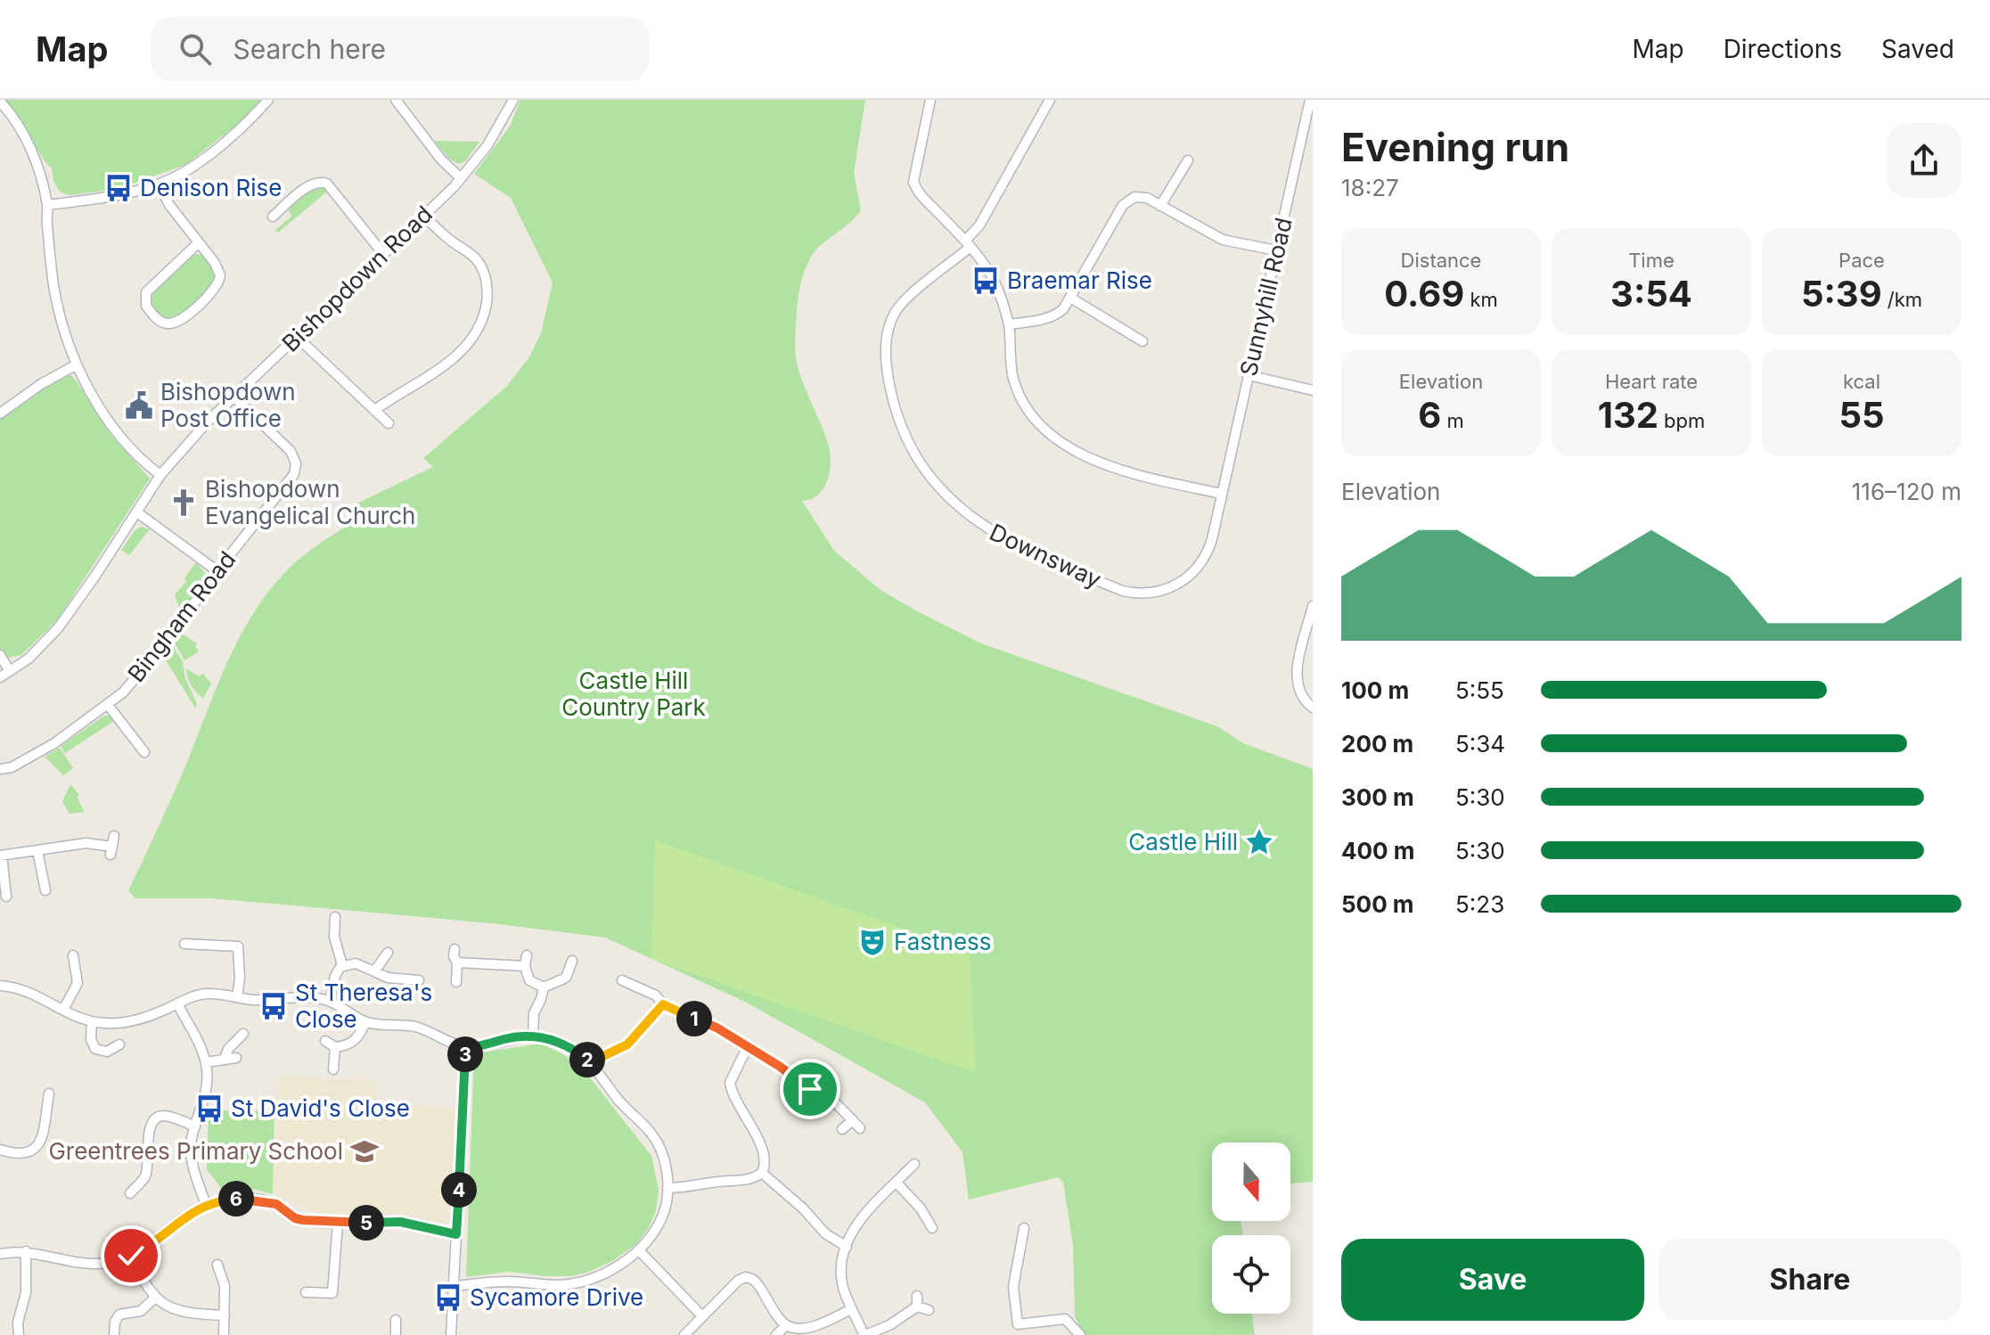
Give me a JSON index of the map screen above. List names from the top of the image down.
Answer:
{
  "streets": {
    "street": [
      "Bishopdown Road",
      "Sunnyhill Road",
      "Downsway",
      "Bingham Road"
    ]
  },
  "crossings": [
    ["Bishopdown Road", "Bingham Road"],
    ["Sunnyhill Road", "Downsway"]
  ],
  "parks": ["Castle Hill Country Park"],
  "places": {
    "bus stop": [
      "Denison Rise",
      "Braemar Rise",
      "St Theresa's Close",
      "St David's Close",
      "Sycamore Drive"
    ],
    "public building": ["Bishopdown Post Office"],
    "church": ["Bishopdown Evangelical Church"],
    "place": ["Castle Hill"],
    "theatre": ["Fastness"],
    "school or university": ["Greentrees Primary School"]
  },
  "north": "bottom",
  "page": {
    "header": "Map",
    "search": "Search here",
    "nav": ["Map", "Directions", "Saved"],
    "heading": ["Evening run", "18:27"],
    "stats": [
      ["Distance", "0.69 km"],
      ["Time", "3:54"],
      ["Pace", "5:39 /km"],
      ["Elevation", "6 m"],
      ["Heart rate", "132 bpm"],
      ["kcal", "55"]
    ],
    "chart": ["Elevation", "116–120 m"],
    "list": [
      {
        "name": "100 m",
        "note": "5:55"
      },
      {
        "name": "200 m",
        "note": "5:34"
      },
      {
        "name": "300 m",
        "note": "5:30"
      },
      {
        "name": "400 m",
        "note": "5:30"
      },
      {
        "name": "500 m",
        "note": "5:23"
      }
    ],
    "pins": [
      "1",
      "3",
      "2",
      "4",
      "6",
      "5"
    ],
    "buttons": ["Save", "Share"]
  }
}
